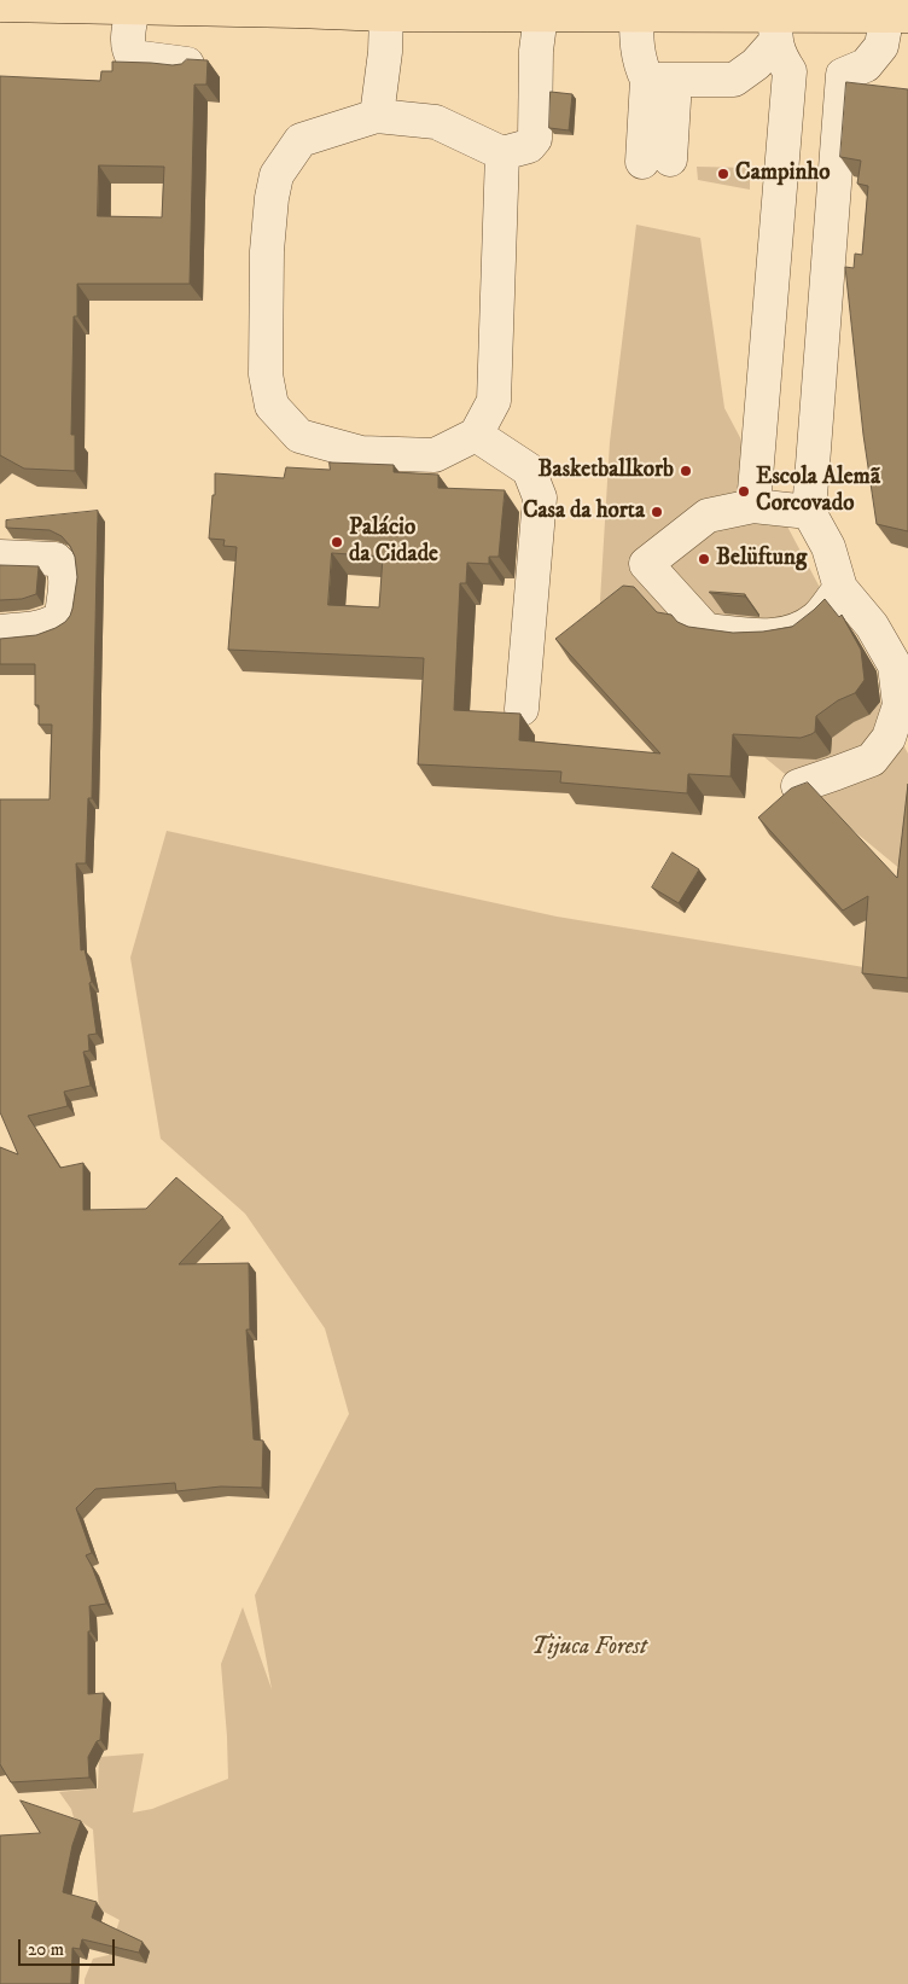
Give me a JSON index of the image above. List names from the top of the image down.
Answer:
{
  "parks": ["Tijuca Forest"],
  "places": [
    "Campinho",
    "Basketballkorb",
    "Escola Alemã Corcovado",
    "Casa da horta",
    "Palácio da Cidade",
    "Belüftung"
  ],
  "scale_bar": "20 m"
}
